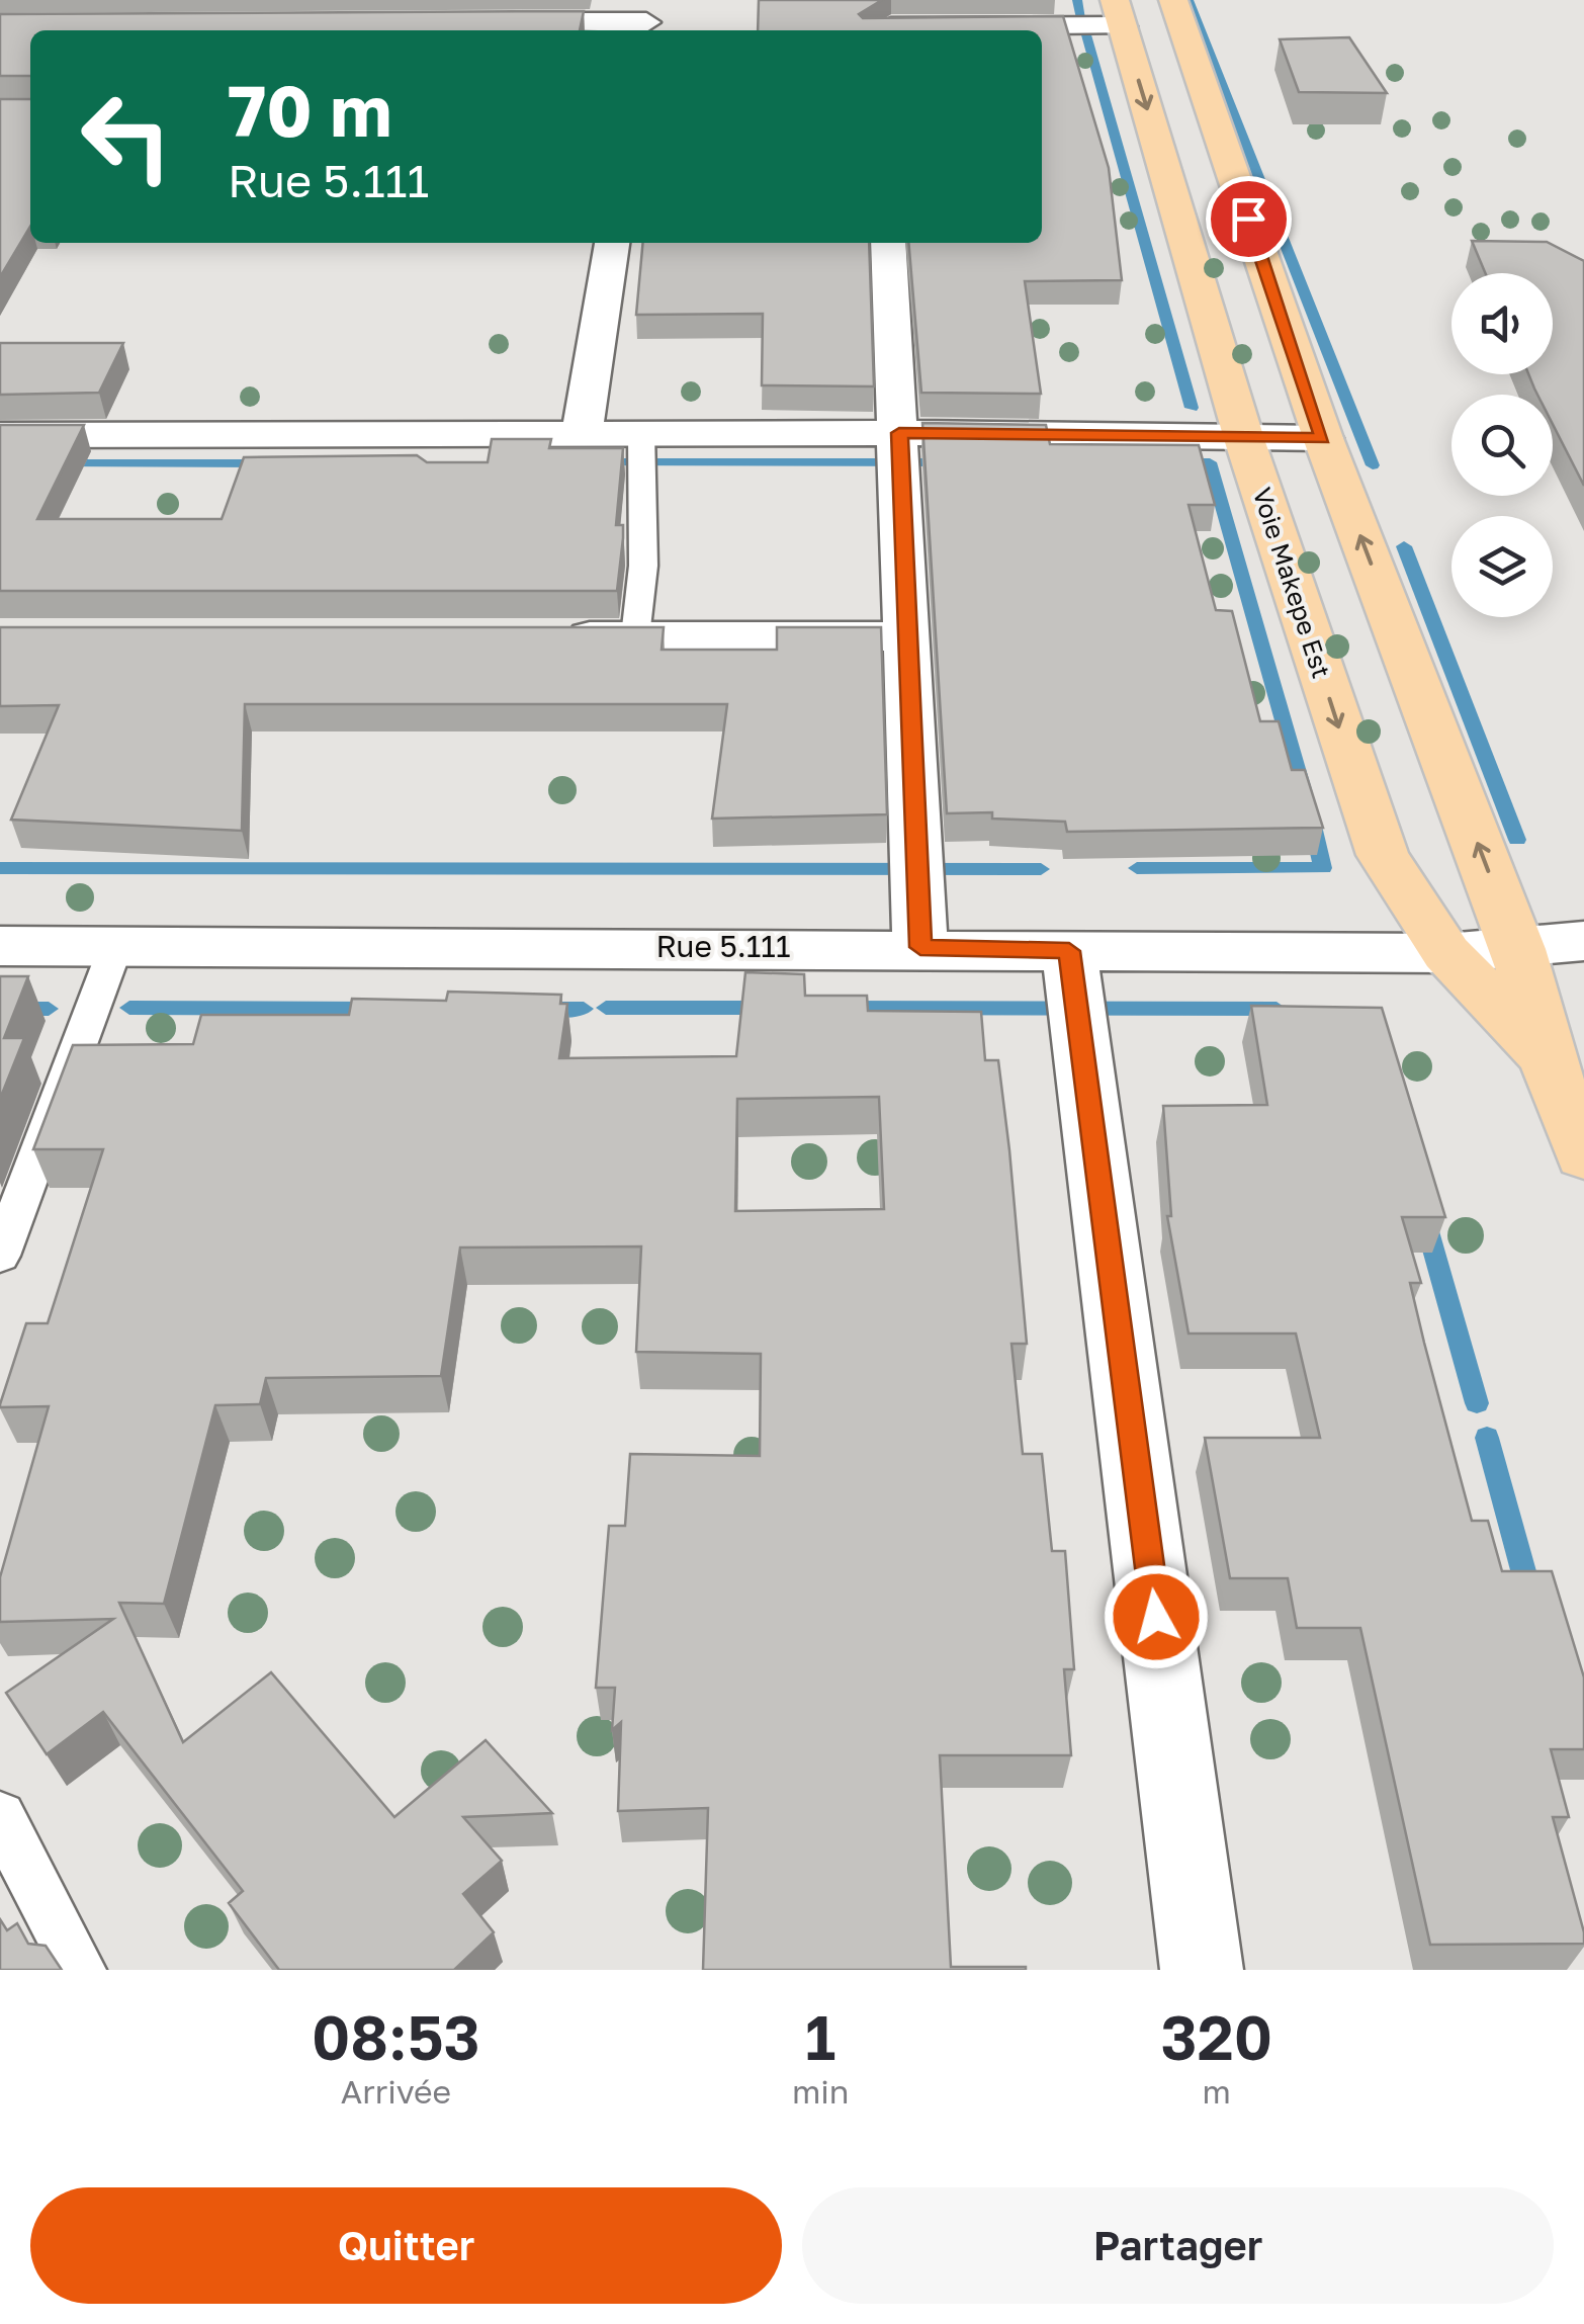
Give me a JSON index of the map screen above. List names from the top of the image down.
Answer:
{
  "streets": {
    "main road": ["Voie Makepe Est"],
    "street": ["Rue 5.111"]
  },
  "crossings": [
    ["Voie Makepe Est", "Rue 5.111"]
  ],
  "page": {
    "turn": ["70 m", "Rue 5.111"],
    "eta": [
      "08:53",
      "Arrivée",
      "1",
      "min",
      "320",
      "m"
    ],
    "buttons": ["Quitter", "Partager"]
  }
}
